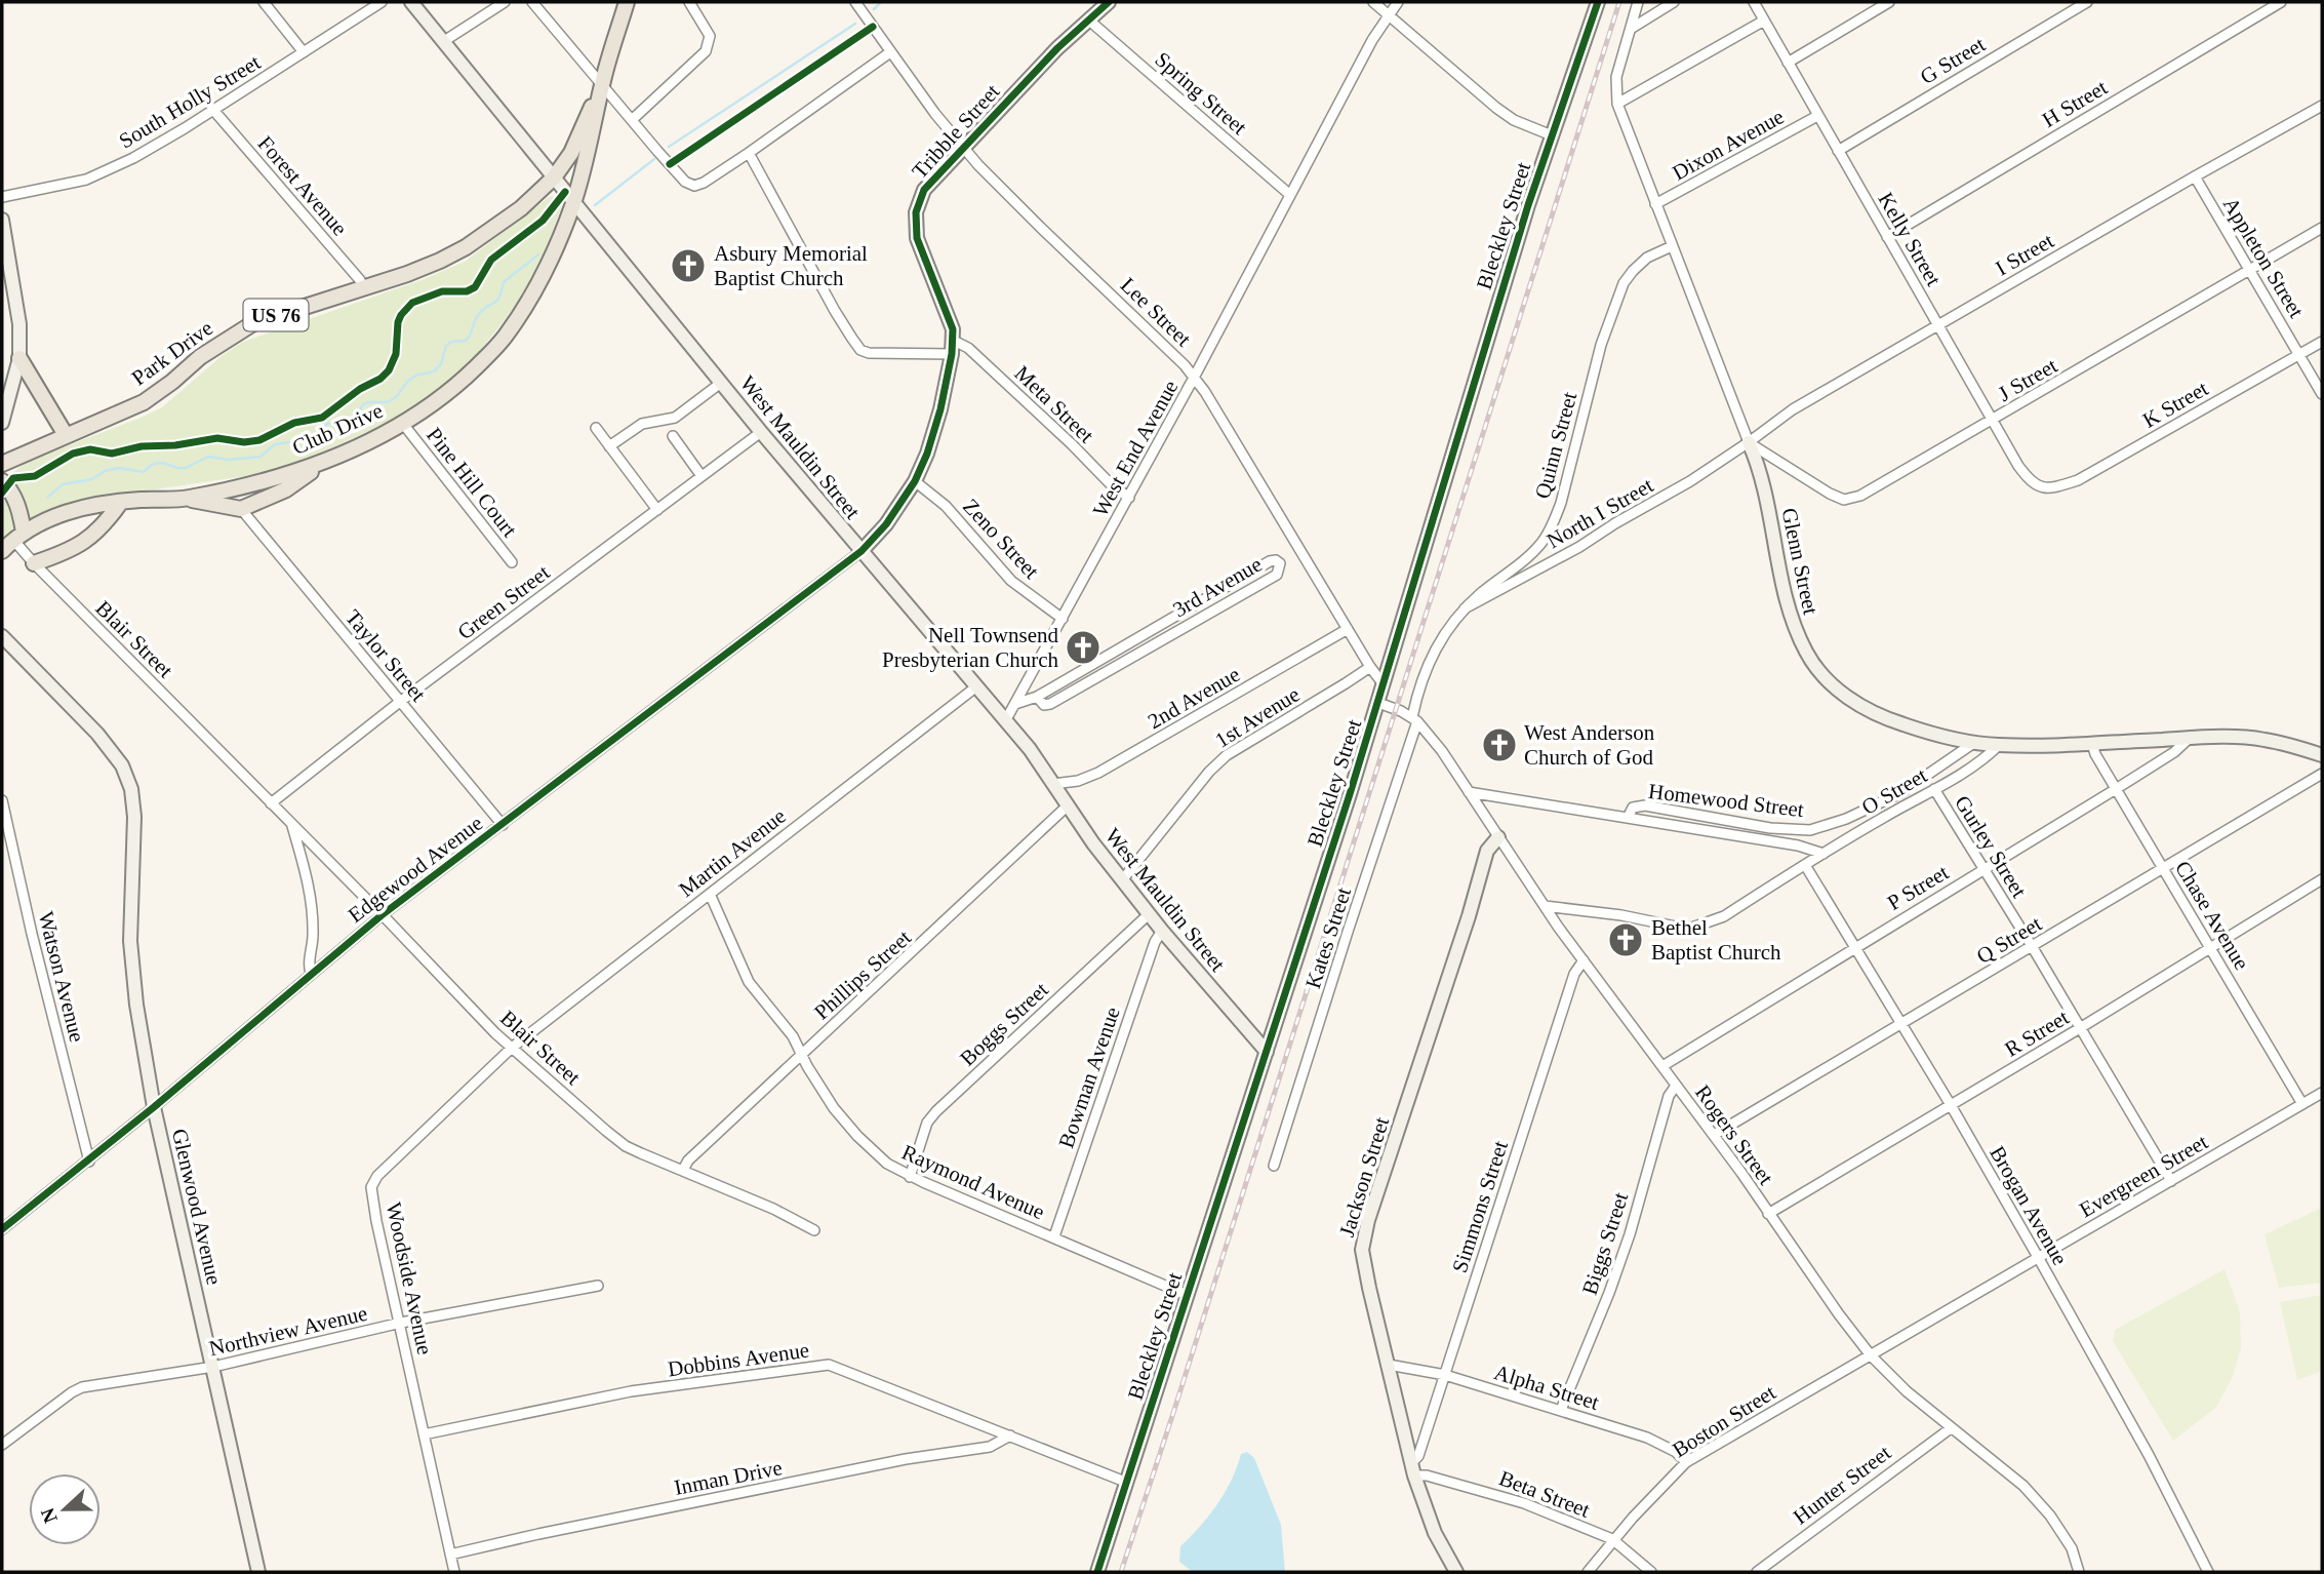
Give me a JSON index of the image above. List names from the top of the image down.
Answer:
{
  "streets": {
    "main road": ["US 76", "Park Drive", "Club Drive"],
    "street": [
      "G Street",
      "Spring Street",
      "South Holly Street",
      "H Street",
      "Tribble Street",
      "Dixon Avenue",
      "Forest Avenue",
      "Bleckley Street",
      "Kelly Street",
      "I Street",
      "Appleton Street",
      "Lee Street",
      "J Street",
      "Meta Street",
      "K Street",
      "Quinn Street",
      "West Mauldin Street",
      "West End Avenue",
      "Pine Hill Court",
      "North I Street",
      "Zeno Street",
      "Glenn Street",
      "3rd Avenue",
      "Green Street",
      "Blair Street",
      "Taylor Street",
      "2nd Avenue",
      "1st Avenue",
      "O Street",
      "Homewood Street",
      "Gurley Street",
      "Martin Avenue",
      "Edgewood Avenue",
      "P Street",
      "Chase Avenue",
      "Kates Street",
      "Q Street",
      "Phillips Street",
      "Watson Avenue",
      "Boggs Street",
      "R Street",
      "Bowman Avenue",
      "Rogers Street",
      "Evergreen Street",
      "Jackson Street",
      "Raymond Avenue",
      "Brogan Avenue",
      "Glenwood Avenue",
      "Simmons Street",
      "Biggs Street",
      "Woodside Avenue",
      "Northview Avenue",
      "Dobbins Avenue",
      "Alpha Street",
      "Boston Street",
      "Inman Drive",
      "Hunter Street",
      "Beta Street"
    ]
  },
  "crossings": [
    ["G Street", "Kelly Street"],
    ["Spring Street", "Tribble Street"],
    ["Spring Street", "West End Avenue"],
    ["South Holly Street", "Forest Avenue"],
    ["H Street", "Kelly Street"],
    ["Tribble Street", "Lee Street"],
    ["Tribble Street", "Meta Street"],
    ["Tribble Street", "West Mauldin Street"],
    ["Tribble Street", "Zeno Street"],
    ["Tribble Street", "Edgewood Avenue"],
    ["Dixon Avenue", "Kelly Street"],
    ["Dixon Avenue", "Glenn Street"],
    ["Forest Avenue", "Park Drive"],
    ["Bleckley Street", "Lee Street"],
    ["Bleckley Street", "West Mauldin Street"],
    ["Bleckley Street", "Rogers Street"],
    ["Bleckley Street", "Raymond Avenue"],
    ["Bleckley Street", "Dobbins Avenue"],
    ["Kelly Street", "I Street"],
    ["Kelly Street", "J Street"],
    ["Kelly Street", "K Street"],
    ["I Street", "Appleton Street"],
    ["I Street", "J Street"],
    ["I Street", "North I Street"],
    ["I Street", "Glenn Street"],
    ["Appleton Street", "J Street"],
    ["Appleton Street", "K Street"],
    ["Lee Street", "West End Avenue"],
    ["Lee Street", "2nd Avenue"],
    ["Lee Street", "1st Avenue"],
    ["US 76", "Park Drive"],
    ["US 76", "Club Drive"],
    ["US 76", "West Mauldin Street"],
    ["US 76", "Blair Street"],
    ["Park Drive", "West Mauldin Street"],
    ["J Street", "North I Street"],
    ["J Street", "Glenn Street"],
    ["Meta Street", "West End Avenue"],
    ["Club Drive", "West Mauldin Street"],
    ["Club Drive", "Pine Hill Court"],
    ["Club Drive", "Blair Street"],
    ["Quinn Street", "North I Street"],
    ["Quinn Street", "Glenn Street"],
    ["Quinn Street", "Kates Street"],
    ["Quinn Street", "Rogers Street"],
    ["West Mauldin Street", "West End Avenue"],
    ["West Mauldin Street", "Green Street"],
    ["West Mauldin Street", "2nd Avenue"],
    ["West Mauldin Street", "1st Avenue"],
    ["West Mauldin Street", "Martin Avenue"],
    ["West Mauldin Street", "Edgewood Avenue"],
    ["West Mauldin Street", "Phillips Street"],
    ["West Mauldin Street", "Boggs Street"],
    ["West Mauldin Street", "Bowman Avenue"],
    ["West End Avenue", "Zeno Street"],
    ["West End Avenue", "3rd Avenue"],
    ["North I Street", "Glenn Street"],
    ["Glenn Street", "O Street"],
    ["Glenn Street", "Homewood Street"],
    ["Glenn Street", "P Street"],
    ["Glenn Street", "Chase Avenue"],
    ["Green Street", "Blair Street"],
    ["Green Street", "Taylor Street"],
    ["Blair Street", "Martin Avenue"],
    ["Blair Street", "Edgewood Avenue"],
    ["Blair Street", "Phillips Street"],
    ["Blair Street", "Woodside Avenue"],
    ["Taylor Street", "Edgewood Avenue"],
    ["O Street", "Gurley Street"],
    ["O Street", "Rogers Street"],
    ["O Street", "Brogan Avenue"],
    ["Gurley Street", "P Street"],
    ["Gurley Street", "Q Street"],
    ["Gurley Street", "R Street"],
    ["Gurley Street", "Evergreen Street"],
    ["Martin Avenue", "Raymond Avenue"],
    ["Martin Avenue", "Woodside Avenue"],
    ["Edgewood Avenue", "Watson Avenue"],
    ["Edgewood Avenue", "Glenwood Avenue"],
    ["P Street", "Chase Avenue"],
    ["P Street", "Rogers Street"],
    ["P Street", "Brogan Avenue"],
    ["Chase Avenue", "Q Street"],
    ["Chase Avenue", "R Street"],
    ["Chase Avenue", "Evergreen Street"],
    ["Kates Street", "Rogers Street"],
    ["Q Street", "Rogers Street"],
    ["Q Street", "Brogan Avenue"],
    ["Phillips Street", "Raymond Avenue"],
    ["Boggs Street", "Raymond Avenue"],
    ["R Street", "Rogers Street"],
    ["R Street", "Brogan Avenue"],
    ["Bowman Avenue", "Raymond Avenue"],
    ["Rogers Street", "Evergreen Street"],
    ["Rogers Street", "Jackson Street"],
    ["Rogers Street", "Simmons Street"],
    ["Rogers Street", "Biggs Street"],
    ["Rogers Street", "Boston Street"],
    ["Rogers Street", "Hunter Street"],
    ["Evergreen Street", "Brogan Avenue"],
    ["Evergreen Street", "Boston Street"],
    ["Jackson Street", "Simmons Street"],
    ["Jackson Street", "Alpha Street"],
    ["Jackson Street", "Beta Street"],
    ["Glenwood Avenue", "Northview Avenue"],
    ["Simmons Street", "Alpha Street"],
    ["Simmons Street", "Beta Street"],
    ["Biggs Street", "Alpha Street"],
    ["Woodside Avenue", "Northview Avenue"],
    ["Woodside Avenue", "Dobbins Avenue"],
    ["Woodside Avenue", "Inman Drive"],
    ["Dobbins Avenue", "Inman Drive"],
    ["Alpha Street", "Boston Street"],
    ["Boston Street", "Beta Street"]
  ],
  "places": {
    "church": [
      "Asbury Memorial Baptist Church",
      "Nell Townsend Presbyterian Church",
      "West Anderson Church of God",
      "Bethel Baptist Church"
    ]
  },
  "north": "left"
}
